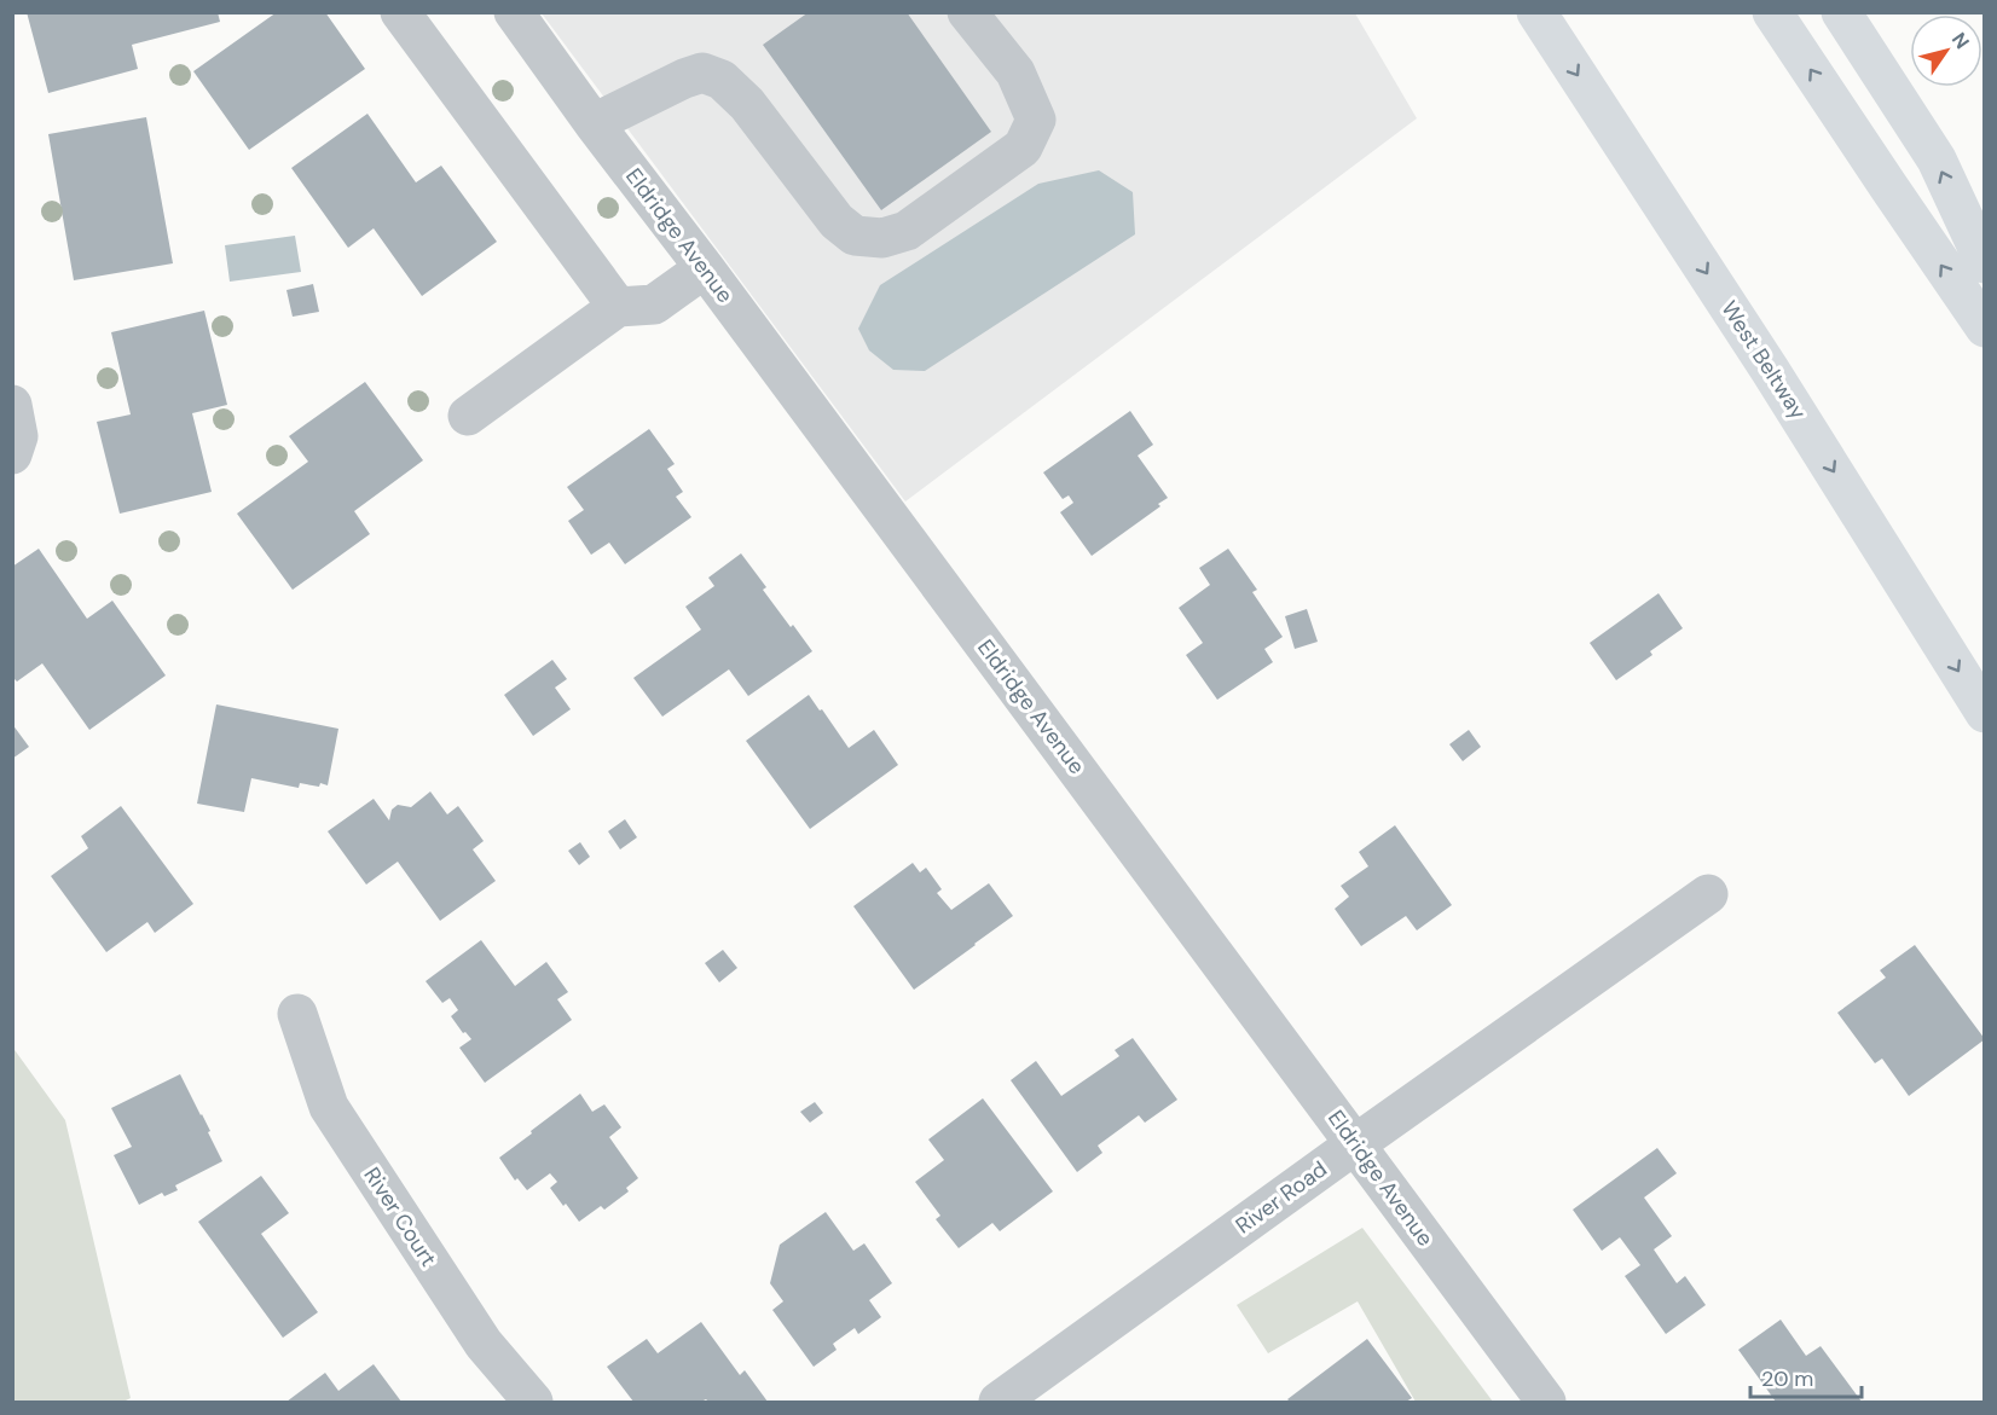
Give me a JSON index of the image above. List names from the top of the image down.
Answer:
{
  "streets": {
    "highway": ["West Beltway"],
    "street": ["Eldridge Avenue", "River Road", "River Court"]
  },
  "crossings": [
    ["Eldridge Avenue", "River Road"]
  ],
  "scale_bar": "20 m",
  "north": "top right"
}
